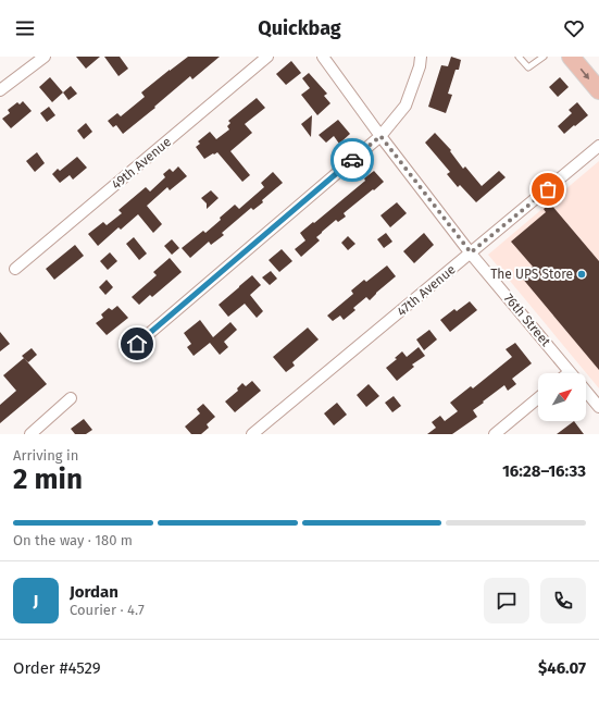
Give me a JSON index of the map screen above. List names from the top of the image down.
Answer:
{
  "streets": {
    "street": ["49th Avenue", "47th Avenue", "76th Street"]
  },
  "crossings": [
    ["47th Avenue", "76th Street"]
  ],
  "places": ["The UPS Store"],
  "north": "top right",
  "page": {
    "header": "Quickbag",
    "heading": ["2 min", "Arriving in", "16:28–16:33"],
    "panel": [
      "Jordan",
      "Courier · 4.7",
      "Order #4529",
      "$46.07"
    ],
    "bar": "On the way · 180 m",
    "round": "J"
  }
}
